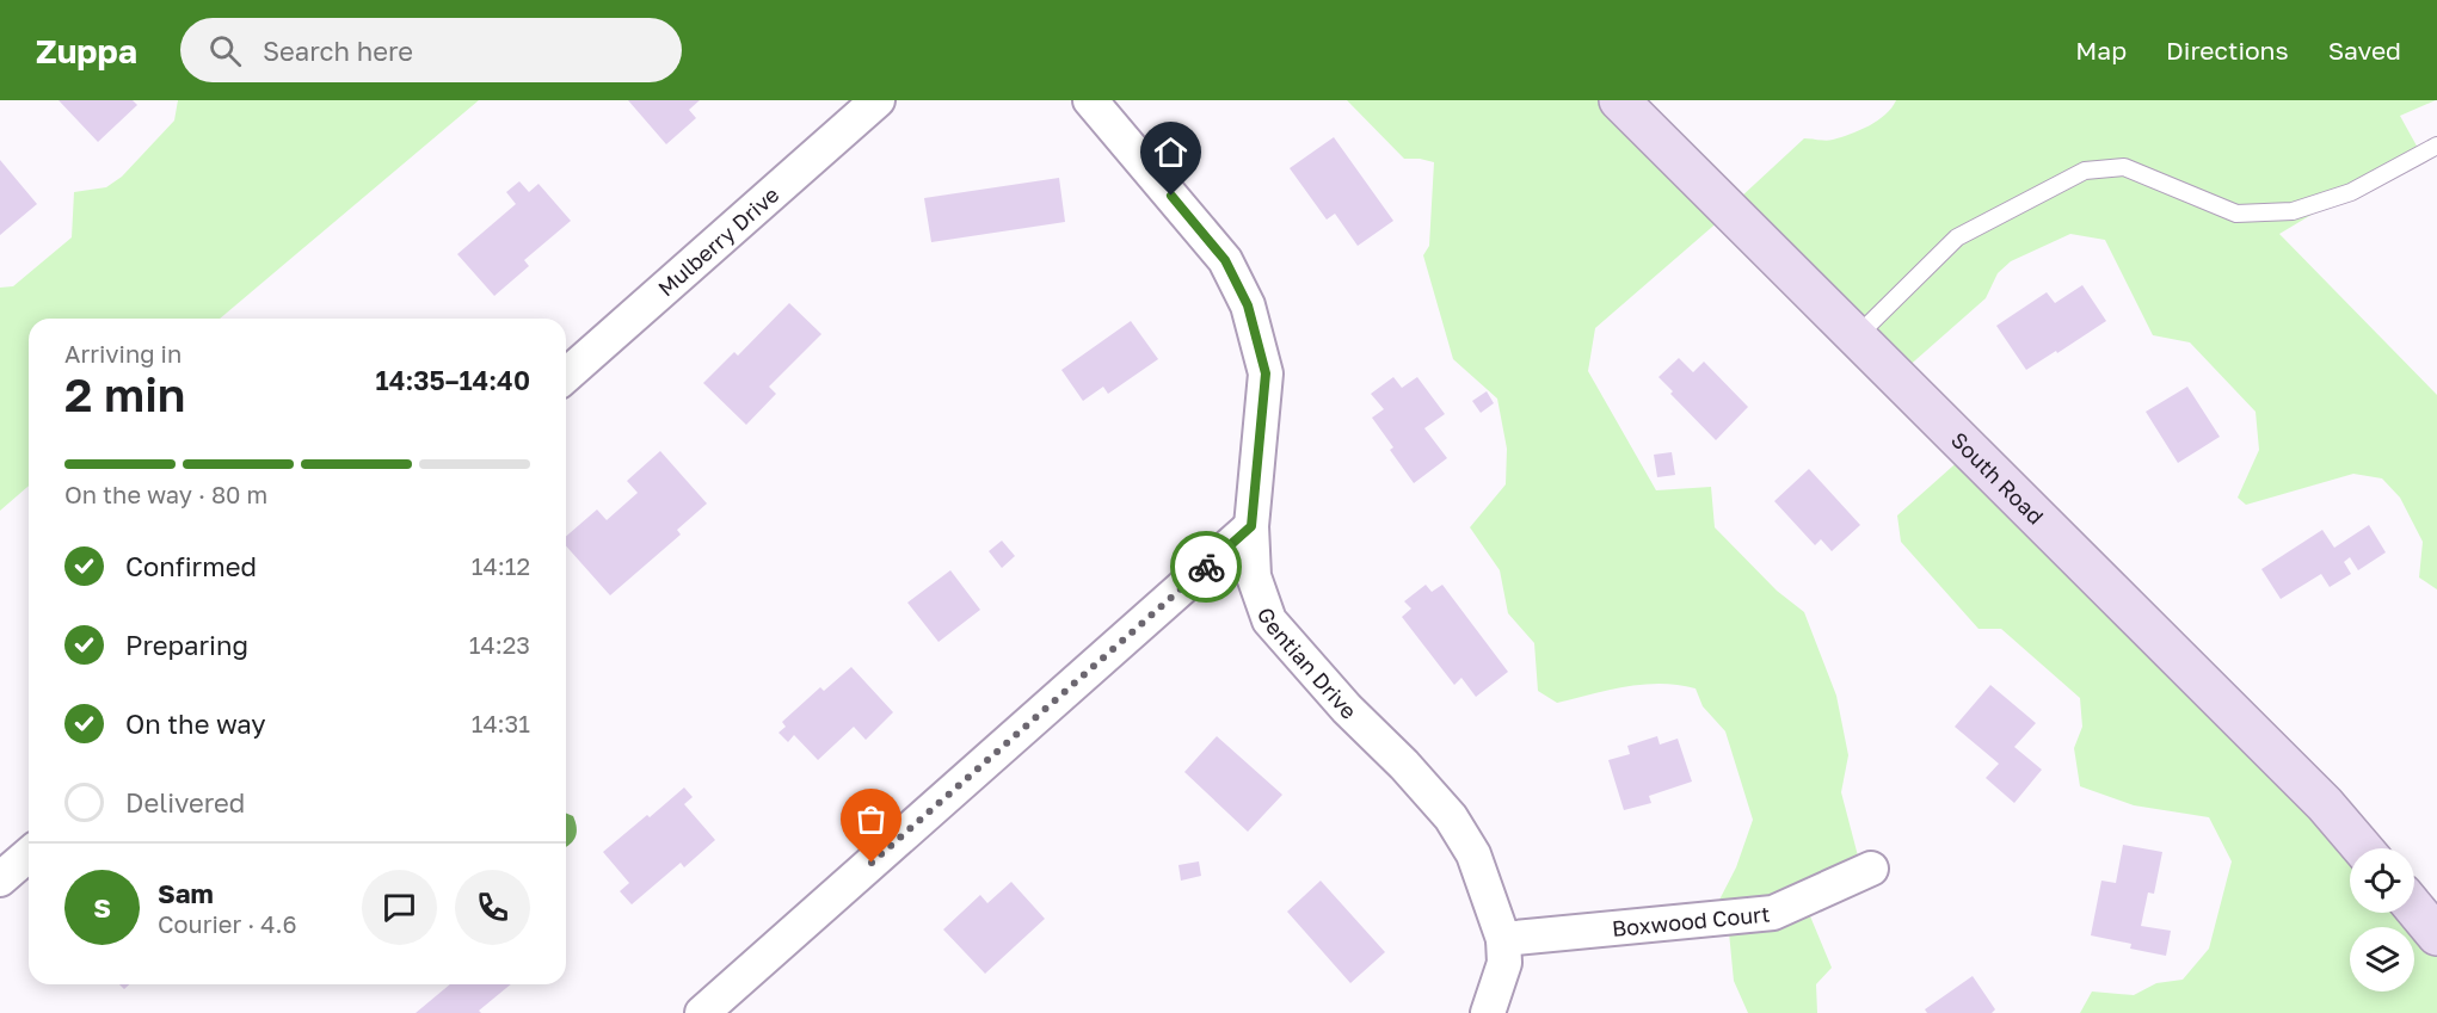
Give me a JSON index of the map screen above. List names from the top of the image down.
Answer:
{
  "streets": {
    "street": [
      "Mulberry Drive",
      "South Road",
      "Gentian Drive",
      "Boxwood Court"
    ]
  },
  "crossings": [
    ["Gentian Drive", "Boxwood Court"]
  ],
  "page": {
    "header": "Zuppa",
    "search": "Search here",
    "nav": ["Map", "Directions", "Saved"],
    "heading": ["2 min", "Arriving in", "14:35–14:40"],
    "panel": ["Sam", "Courier · 4.6"],
    "bar": "On the way · 80 m",
    "list": [
      ["Confirmed", "14:12"],
      ["Preparing", "14:23"],
      ["On the way", "14:31"],
      "Delivered"
    ],
    "round": "S"
  }
}
